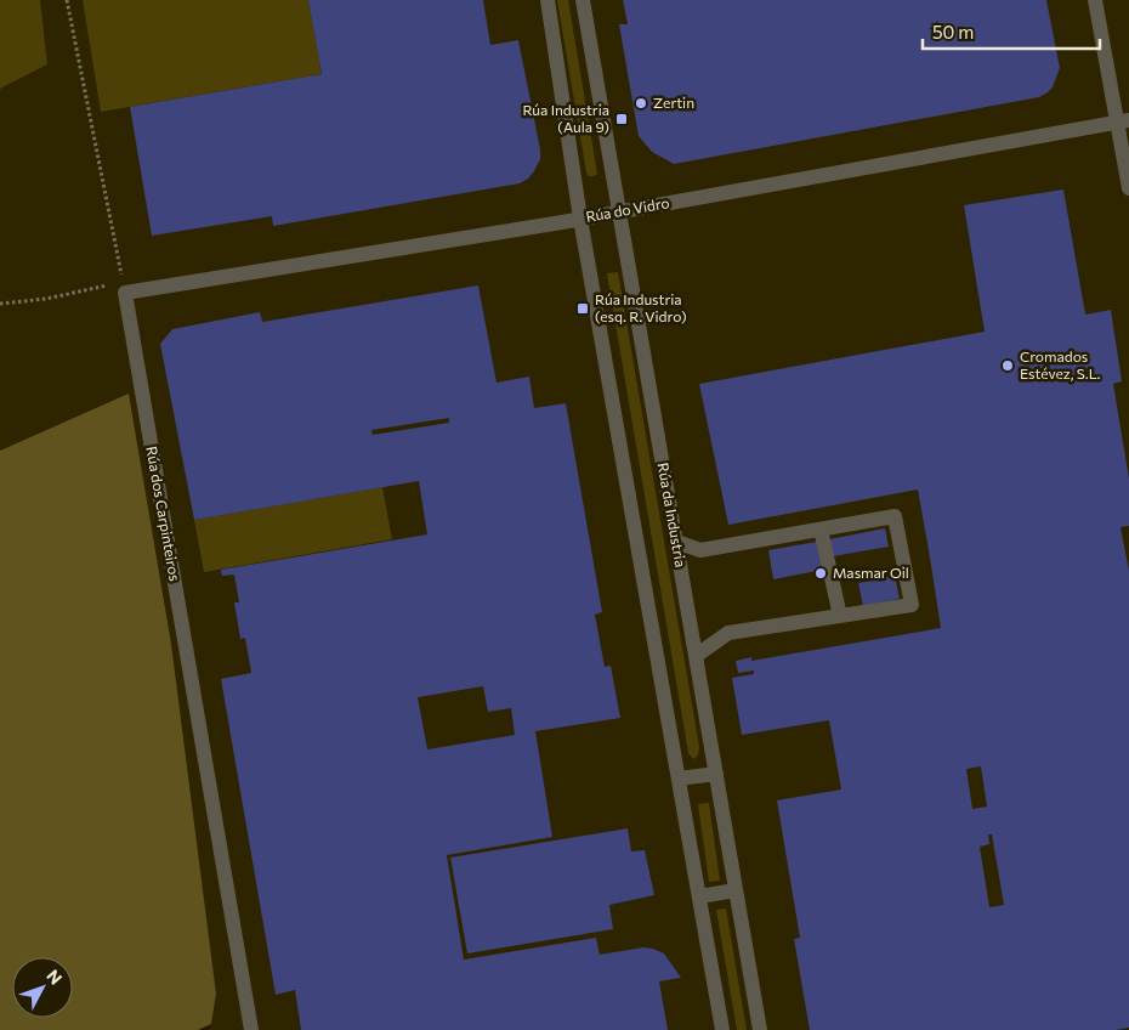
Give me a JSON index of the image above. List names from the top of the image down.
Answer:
{
  "streets": {
    "street": ["Rúa do Vidro", "Rúa dos Carpinteiros", "Rúa da Industria"]
  },
  "crossings": [
    ["Rúa do Vidro", "Rúa dos Carpinteiros"],
    ["Rúa do Vidro", "Rúa da Industria"]
  ],
  "places": {
    "other": ["Zertin", "Cromados Estévez, S.L.", "Masmar Oil"],
    "transit": ["Rúa Industria (Aula 9)", "Rúa Industria (esq. R. Vidro)"]
  },
  "scale_bar": "50 m",
  "north": "top right"
}
